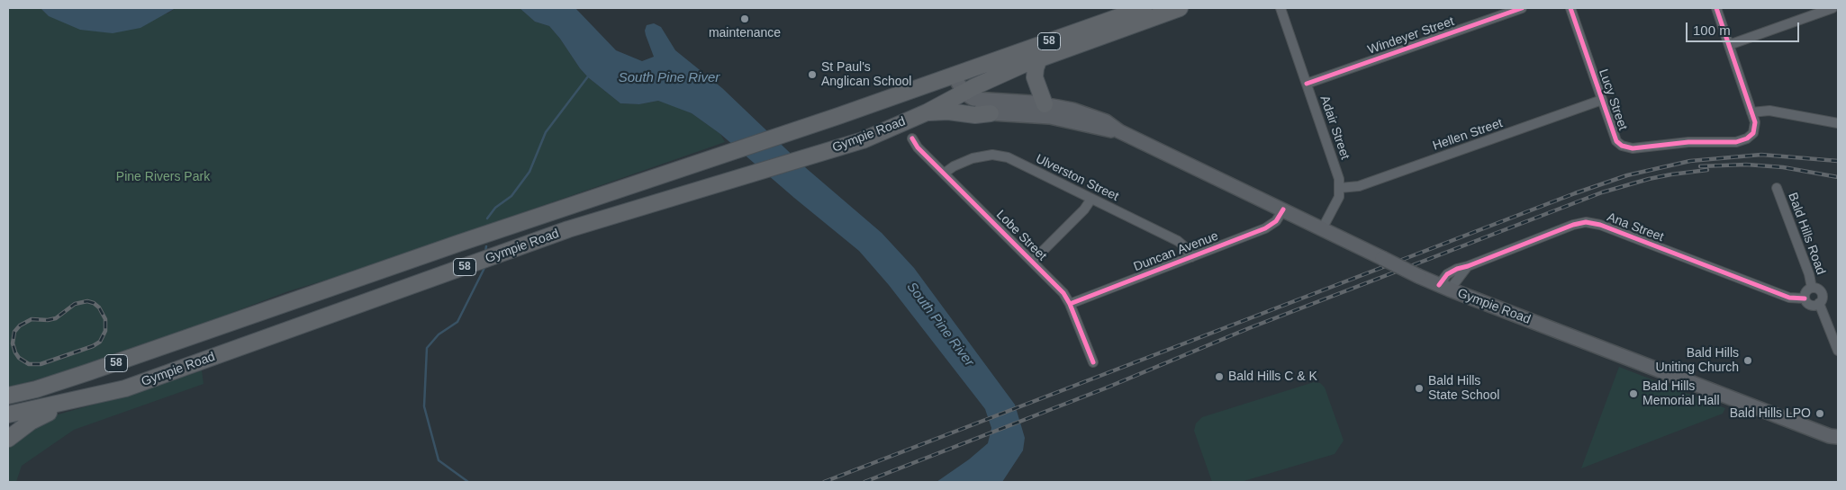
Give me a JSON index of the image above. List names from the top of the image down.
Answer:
{
  "streets": {
    "highway": ["58", "Gympie Road"],
    "street": [
      "Windeyer Street",
      "Lucy Street",
      "Adair Street",
      "Hellen Street",
      "Ulverston Street",
      "Ana Street",
      "Bald Hills Road",
      "Lobe Street",
      "Duncan Avenue"
    ]
  },
  "crossings": [
    ["Windeyer Street", "Adair Street"],
    ["58", "Gympie Road"],
    ["Lucy Street", "Hellen Street"],
    ["Adair Street", "Hellen Street"],
    ["Gympie Road", "Ana Street"],
    ["Gympie Road", "Duncan Avenue"],
    ["Ulverston Street", "Lobe Street"],
    ["Ulverston Street", "Duncan Avenue"],
    ["Ana Street", "Bald Hills Road"],
    ["Lobe Street", "Duncan Avenue"]
  ],
  "water": ["South Pine River"],
  "parks": ["Pine Rivers Park"],
  "places": [
    "maintenance",
    "St Paul's Anglican School",
    "Bald Hills Uniting Church",
    "Bald Hills C & K",
    "Bald Hills State School",
    "Bald Hills Memorial Hall",
    "Bald Hills LPO"
  ],
  "scale_bar": "100 m"
}
